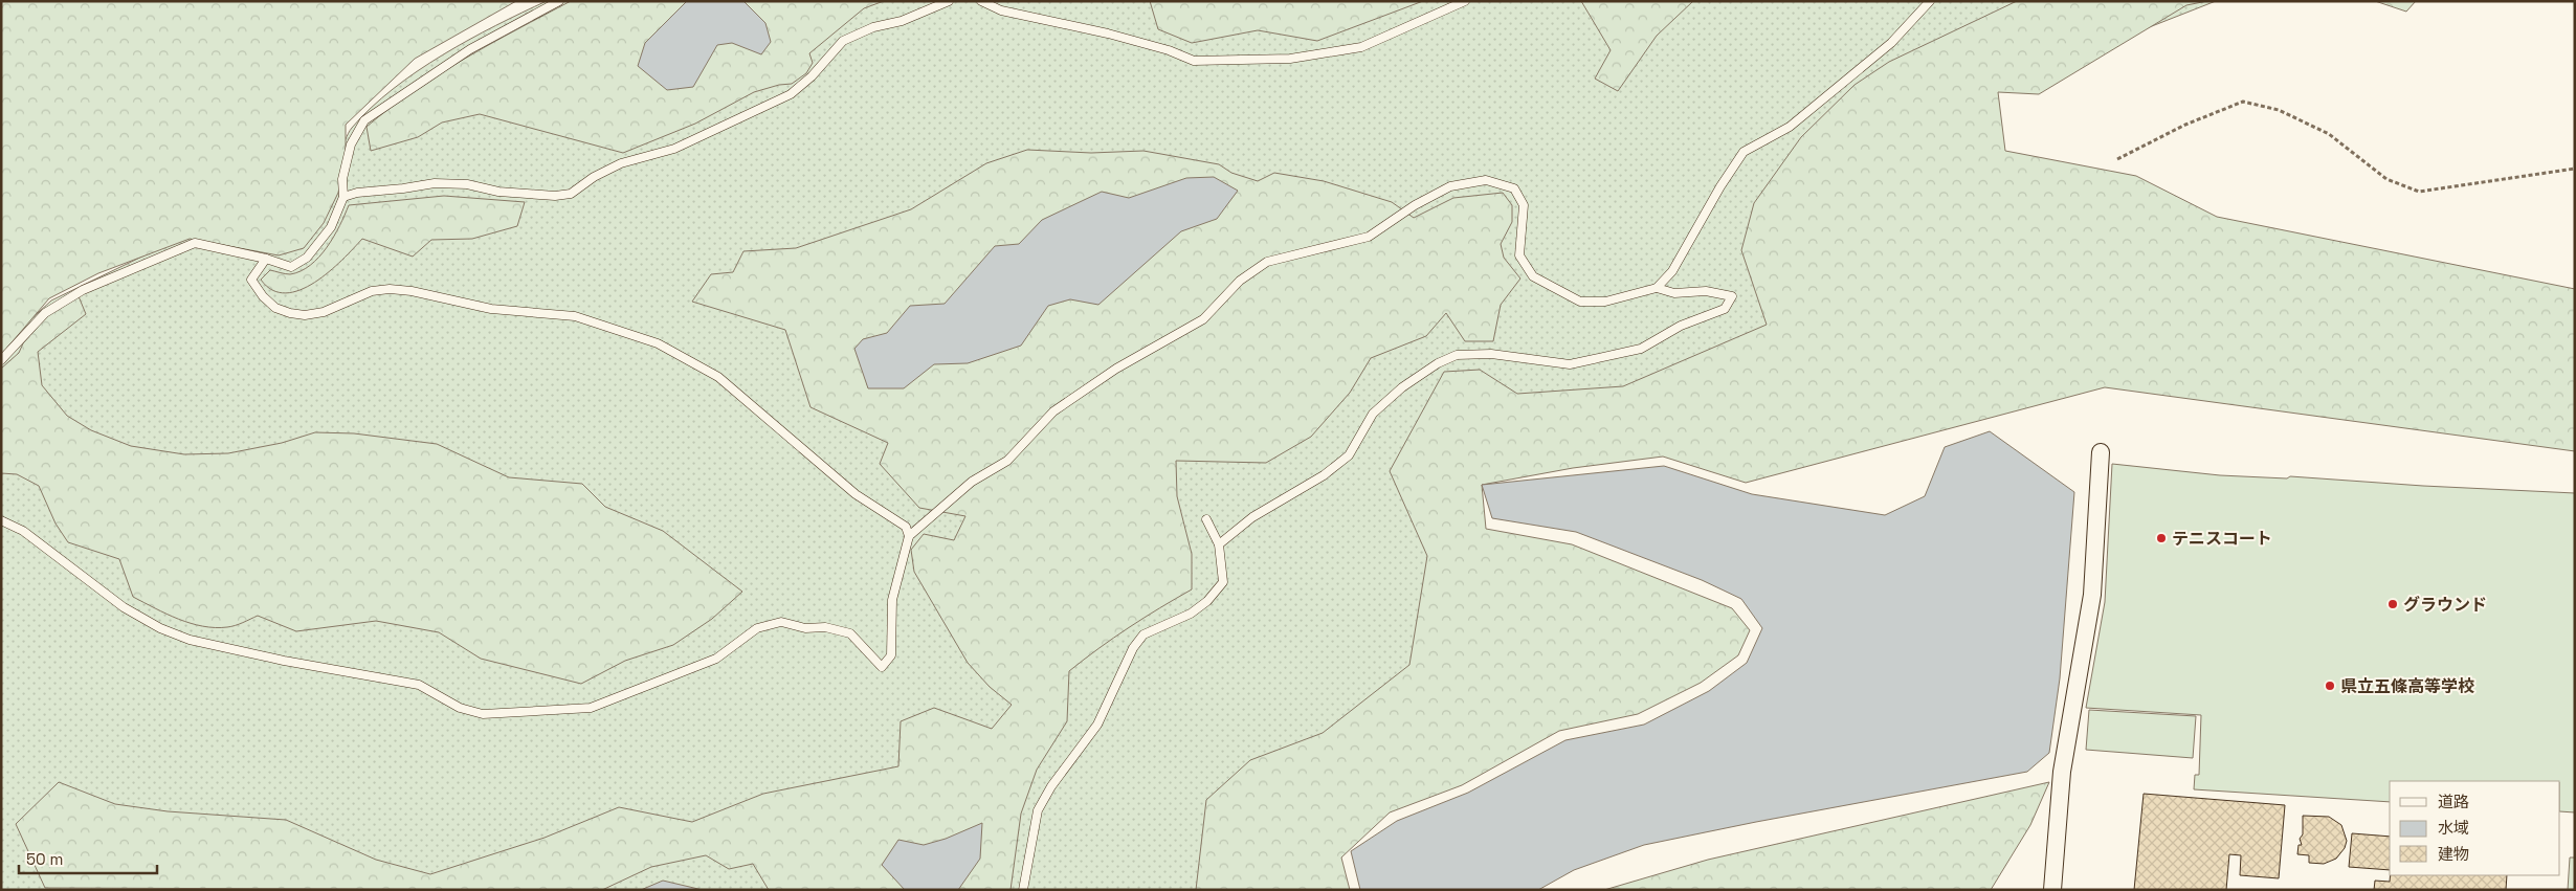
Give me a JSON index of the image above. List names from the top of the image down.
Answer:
{
  "places": ["テニスコート", "グラウンド", "県立五條高等学校"],
  "legend": ["道路", "水域", "建物"],
  "scale_bar": "50 m"
}
